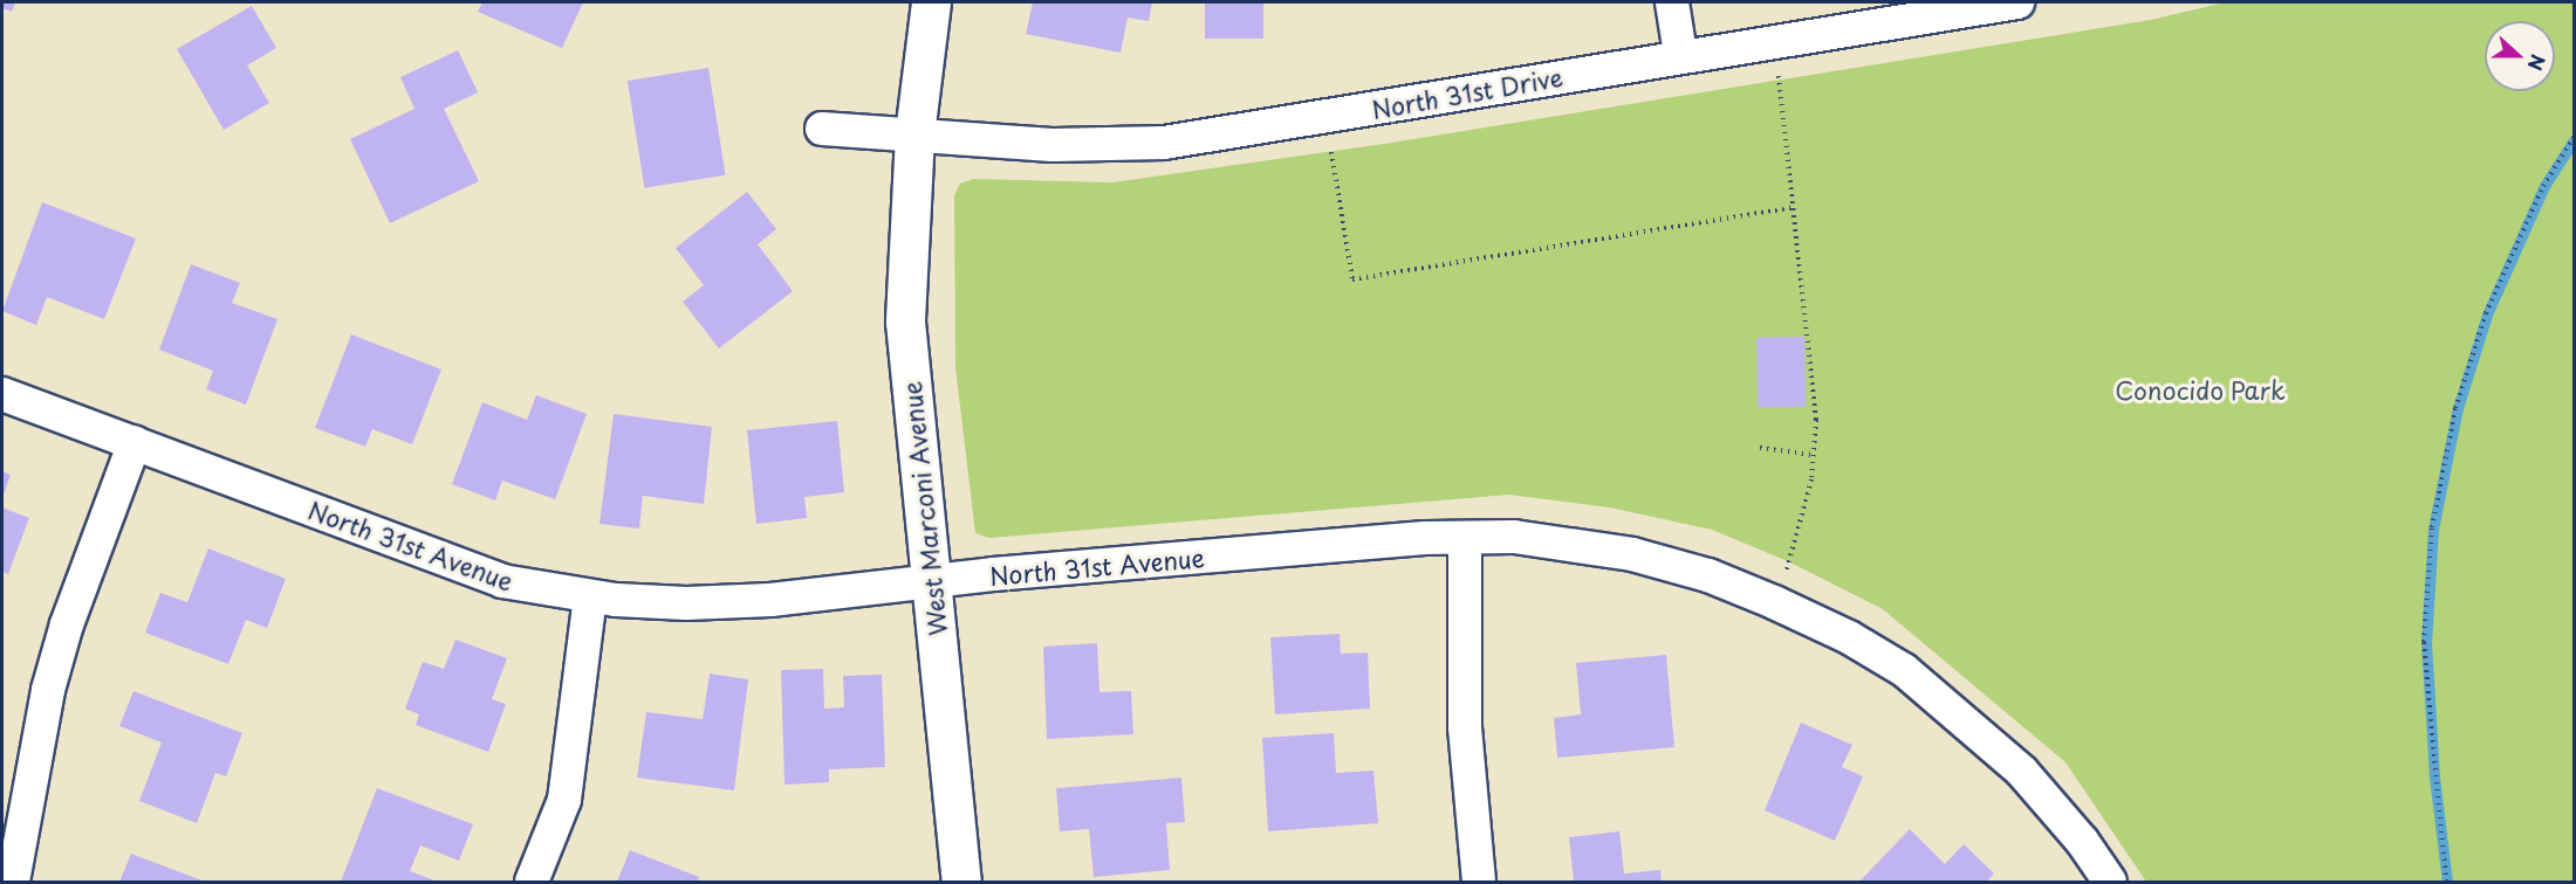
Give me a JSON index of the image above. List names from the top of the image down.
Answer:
{
  "streets": {
    "street": ["North 31st Drive", "West Marconi Avenue", "North 31st Avenue"]
  },
  "crossings": [
    ["North 31st Drive", "West Marconi Avenue"],
    ["West Marconi Avenue", "North 31st Avenue"]
  ],
  "parks": ["Conocido Park"],
  "north": "right"
}
